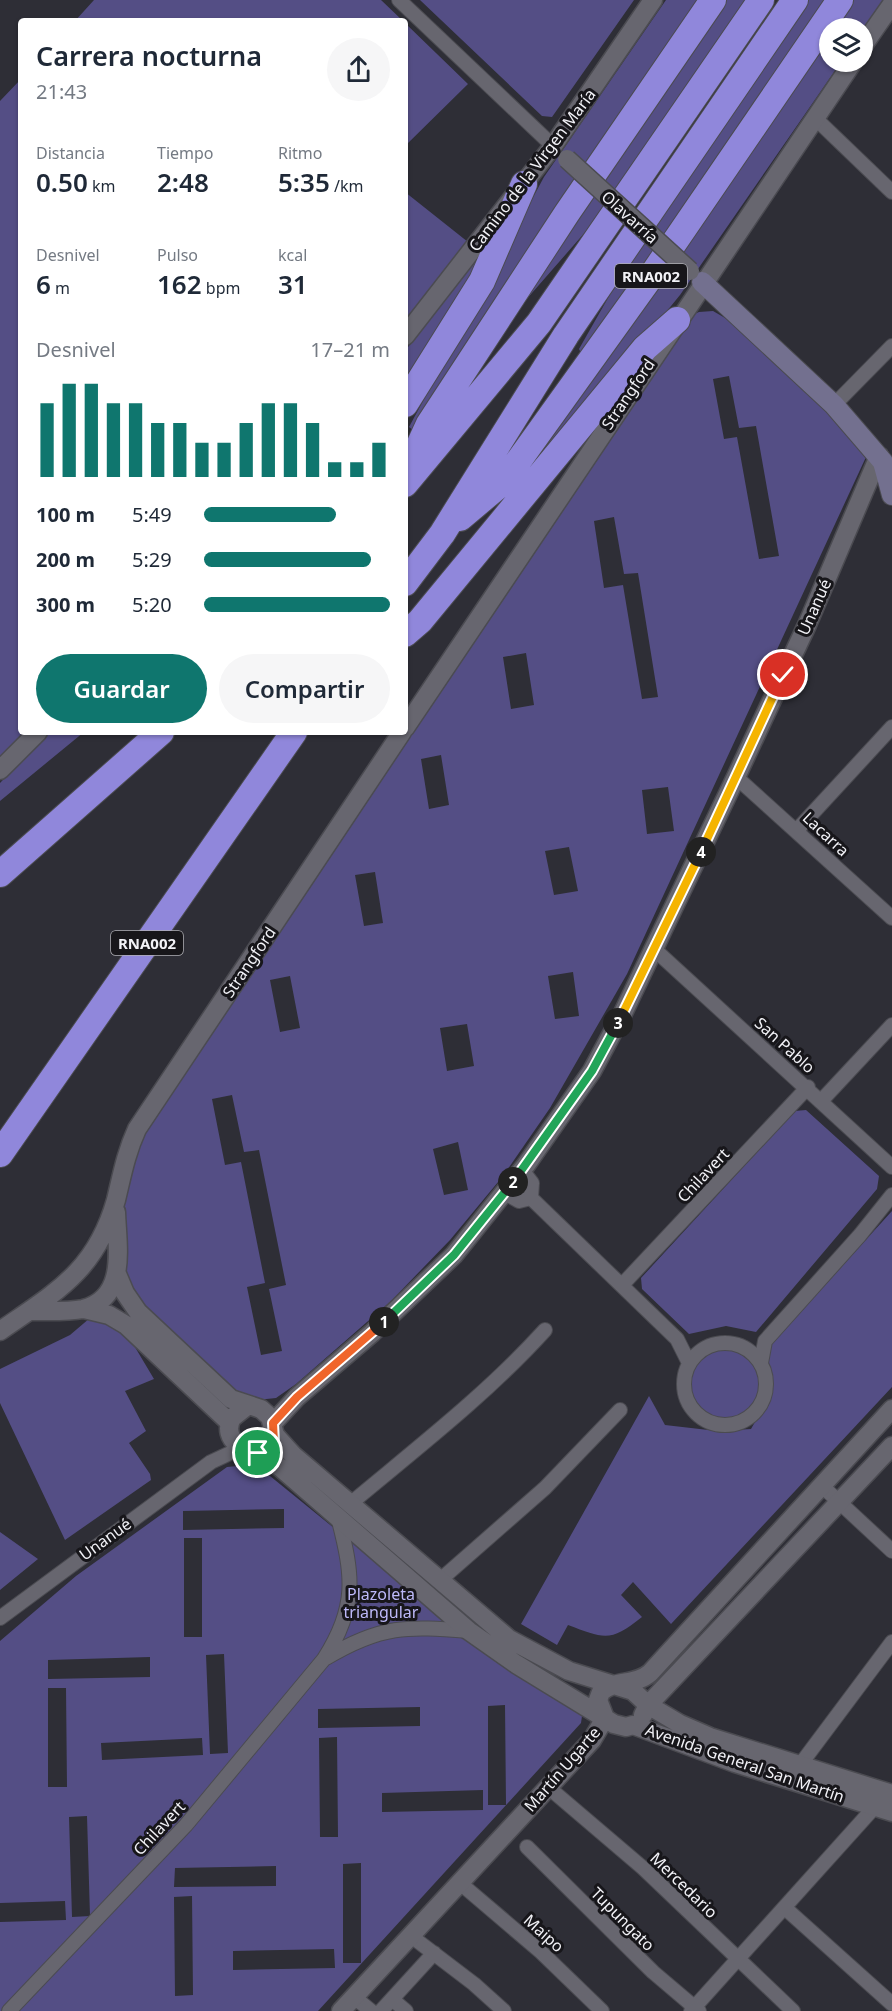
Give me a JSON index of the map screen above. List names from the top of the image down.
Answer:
{
  "streets": {
    "highway": ["RNA002"],
    "main road": ["Olavarría"],
    "street": [
      "Camino de la Virgen María",
      "Strangford",
      "Unanué",
      "Lacarra",
      "San Pablo",
      "Chilavert",
      "Avenida General San Martín",
      "Martín Ugarte",
      "Mercedario",
      "Tupungato",
      "Maipo"
    ]
  },
  "crossings": [
    ["Camino de la Virgen María", "Olavarría"],
    ["Olavarría", "Strangford"],
    ["Olavarría", "Unanué"],
    ["Strangford", "Avenida General San Martín"],
    ["Unanué", "Lacarra"],
    ["Unanué", "San Pablo"],
    ["Unanué", "Avenida General San Martín"],
    ["San Pablo", "Chilavert"],
    ["Chilavert", "Avenida General San Martín"],
    ["Avenida General San Martín", "Martín Ugarte"],
    ["Martín Ugarte", "Mercedario"],
    ["Martín Ugarte", "Maipo"]
  ],
  "parks": ["Plazoleta triangular"],
  "page": {
    "heading": ["Carrera nocturna", "21:43"],
    "stats": [
      ["Distancia", "0.50 km"],
      ["Tiempo", "2:48"],
      ["Ritmo", "5:35 /km"],
      ["Desnivel", "6 m"],
      ["Pulso", "162 bpm"],
      ["kcal", "31"]
    ],
    "chart": ["Desnivel", "17–21 m"],
    "list": [
      {
        "name": "100 m",
        "note": "5:49"
      },
      {
        "name": "200 m",
        "note": "5:29"
      },
      {
        "name": "300 m",
        "note": "5:20"
      }
    ],
    "buttons": ["Guardar", "Compartir"],
    "pins": [
      "4",
      "3",
      "2",
      "1"
    ]
  }
}
